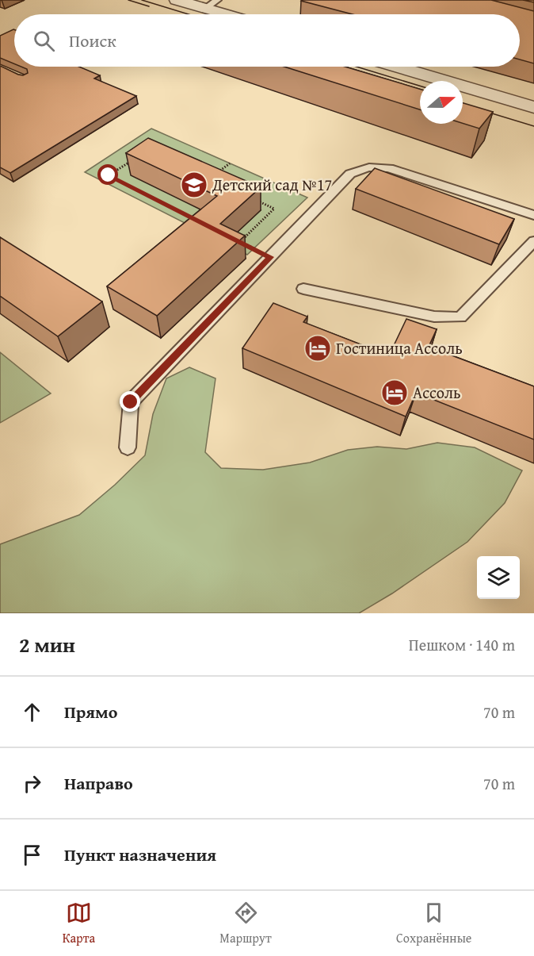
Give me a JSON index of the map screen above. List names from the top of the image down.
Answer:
{
  "places": {
    "school or university": ["Детский сад №17"],
    "hotel": ["Гостиница Ассоль", "Ассоль"]
  },
  "north": "right",
  "page": {
    "search": "Поиск",
    "heading": ["2 мин", "Пешком · 140 m"],
    "list": [
      ["Прямо", "70 m"],
      ["Направо", "70 m"],
      "Пункт назначения"
    ],
    "nav": ["Карта", "Маршрут", "Сохранённые"]
  }
}
